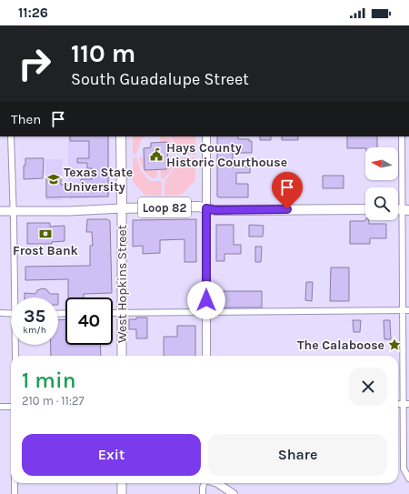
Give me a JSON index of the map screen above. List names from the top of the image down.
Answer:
{
  "streets": {
    "main road": ["Loop 82", "West Hopkins Street"]
  },
  "crossings": [
    ["Loop 82", "West Hopkins Street"]
  ],
  "places": {
    "public building": ["Hays County Historic Courthouse"],
    "school or university": ["Texas State University"],
    "bank": ["Frost Bank"],
    "place": ["The Calaboose"]
  },
  "north": "left",
  "page": {
    "status": "11:26",
    "turn": ["110 m", "South Guadalupe Street"],
    "then": "Then",
    "speed": "35 km/h",
    "limit": "40",
    "heading": ["1 min", "210 m · 11:27"],
    "buttons": ["Exit", "Share"]
  }
}
